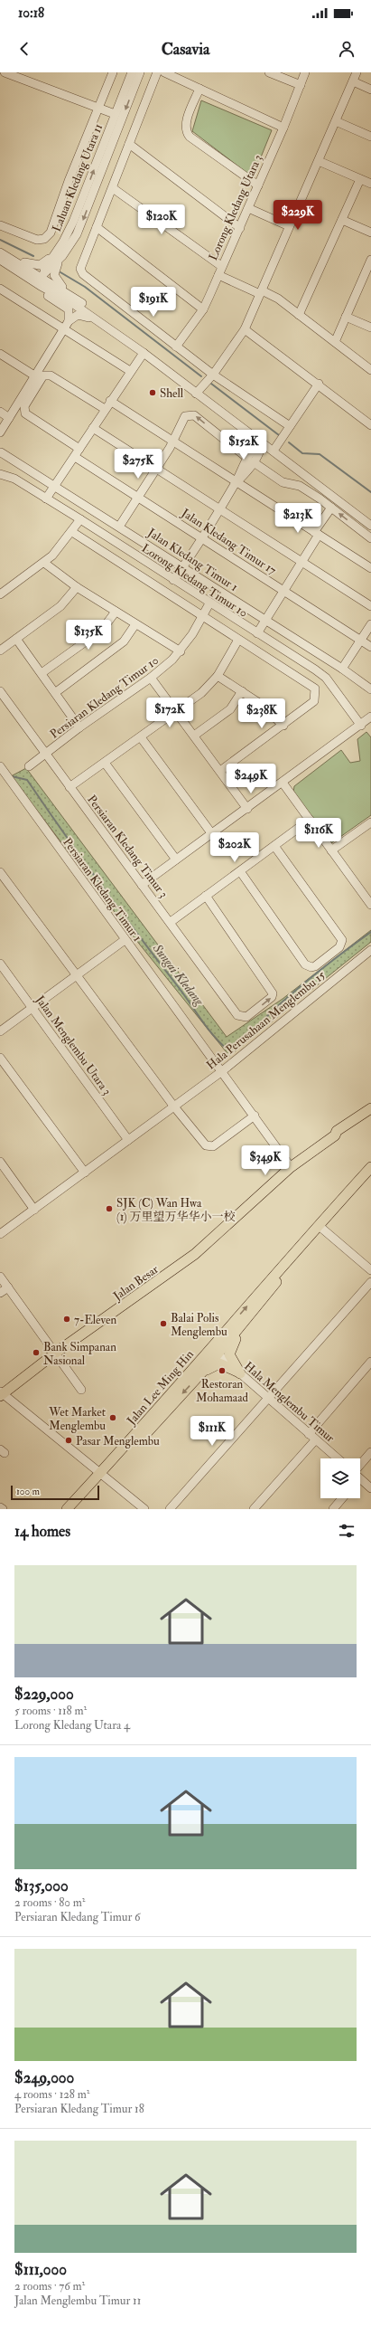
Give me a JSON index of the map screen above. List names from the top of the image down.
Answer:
{
  "streets": {
    "main road": ["Jalan Besar", "Jalan Lee Ming Hin"],
    "street": [
      "Laluan Kledang Utara 11",
      "Lorong Kledang Utara 3",
      "Jalan Kledang Timur 17",
      "Jalan Kledang Timur 1",
      "Lorong Kledang Timur 10",
      "Persiaran Kledang Timur 10",
      "Persiaran Kledang Timur 3",
      "Persiaran Kledang Timur 1",
      "Hala Perusahaan Menglembu 15",
      "Jalan Menglembu Utara 3",
      "Hala Menglembu Timur"
    ]
  },
  "crossings": [
    ["Lorong Kledang Timur 10", "Persiaran Kledang Timur 10"],
    ["Persiaran Kledang Timur 10", "Persiaran Kledang Timur 3"],
    ["Persiaran Kledang Timur 1", "Hala Perusahaan Menglembu 15"],
    ["Persiaran Kledang Timur 1", "Jalan Besar"],
    ["Hala Perusahaan Menglembu 15", "Jalan Menglembu Utara 3"],
    ["Jalan Lee Ming Hin", "Hala Menglembu Timur"]
  ],
  "water": ["Sungai Kledang"],
  "places": [
    "Shell",
    "SJK (C) Wan Hwa (1) 万里望万华华小一校",
    "7-Eleven",
    "Balai Polis Menglembu",
    "Bank Simpanan Nasional",
    "Restoran Mohamaad",
    "Wet Market Menglembu",
    "Pasar Menglembu"
  ],
  "scale_bar": "100 m",
  "page": {
    "status": "10:18",
    "header": "Casavia",
    "price": [
      "$229K",
      "$120K",
      "$191K",
      "$152K",
      "$275K",
      "$213K",
      "$135K",
      "$172K",
      "$238K",
      "$249K",
      "$116K",
      "$202K",
      "$349K",
      "$111K"
    ],
    "scale": "100 m",
    "heading": "14 homes",
    "list": [
      {
        "name": "$229,000",
        "note": "5 rooms · 118 m² · Lorong Kledang Utara 4"
      },
      {
        "name": "$135,000",
        "note": "2 rooms · 80 m² · Persiaran Kledang Timur 6"
      },
      {
        "name": "$249,000",
        "note": "4 rooms · 128 m² · Persiaran Kledang Timur 18"
      },
      {
        "name": "$111,000",
        "note": "2 rooms · 76 m² · Jalan Menglembu Timur 11"
      }
    ]
  }
}
